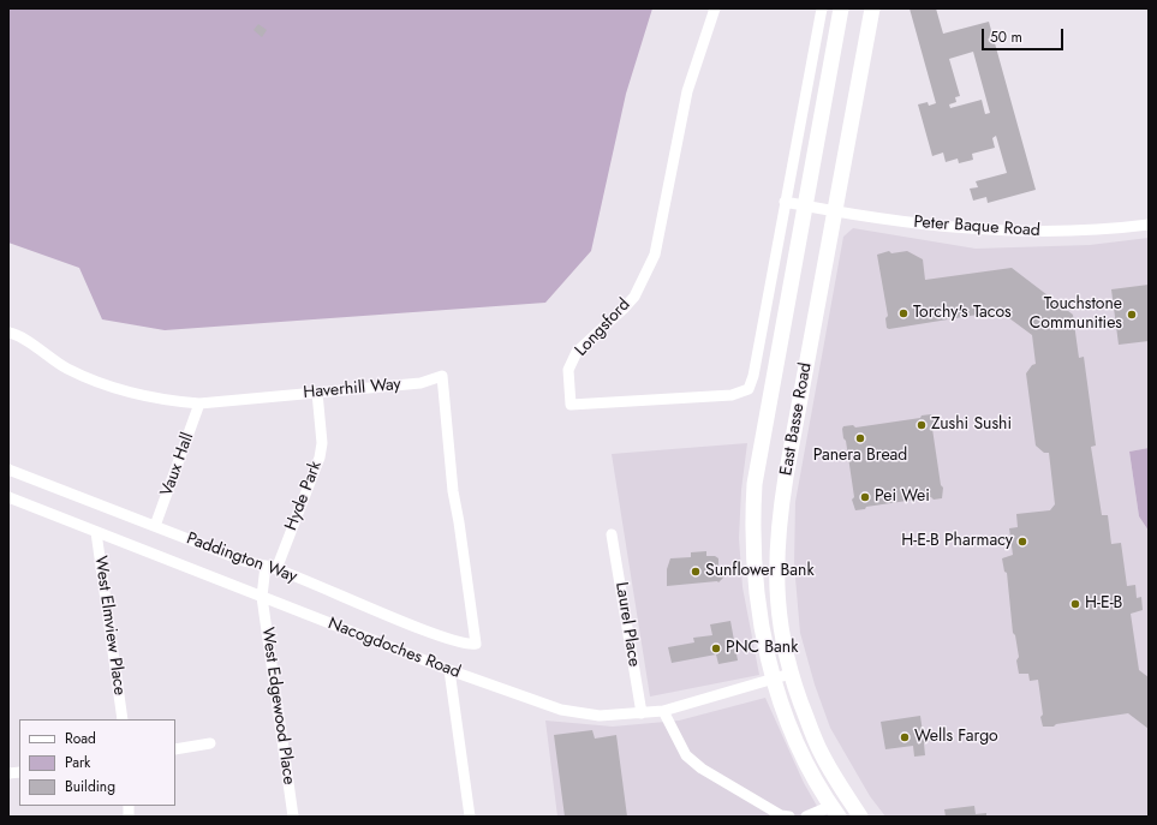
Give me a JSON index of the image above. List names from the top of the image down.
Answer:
{
  "streets": {
    "main road": ["East Basse Road"],
    "street": [
      "Peter Baque Road",
      "Longsford",
      "Haverhill Way",
      "Vaux Hall",
      "Hyde Park",
      "Paddington Way",
      "Laurel Place",
      "West Elmview Place",
      "Nacogdoches Road",
      "West Edgewood Place"
    ]
  },
  "crossings": [
    ["Peter Baque Road", "East Basse Road"],
    ["Haverhill Way", "Vaux Hall"],
    ["Haverhill Way", "Hyde Park"],
    ["Haverhill Way", "Paddington Way"],
    ["East Basse Road", "Nacogdoches Road"],
    ["Vaux Hall", "Paddington Way"],
    ["Hyde Park", "Paddington Way"],
    ["Hyde Park", "Nacogdoches Road"],
    ["Hyde Park", "West Edgewood Place"],
    ["Laurel Place", "Nacogdoches Road"],
    ["West Elmview Place", "Nacogdoches Road"],
    ["Nacogdoches Road", "West Edgewood Place"]
  ],
  "places": [
    "Torchy's Tacos",
    "Touchstone Communities",
    "Zushi Sushi",
    "Panera Bread",
    "Pei Wei",
    "H-E-B Pharmacy",
    "Sunflower Bank",
    "H-E-B",
    "PNC Bank",
    "Wells Fargo"
  ],
  "legend": ["Road", "Park", "Building"],
  "scale_bar": "50 m"
}
